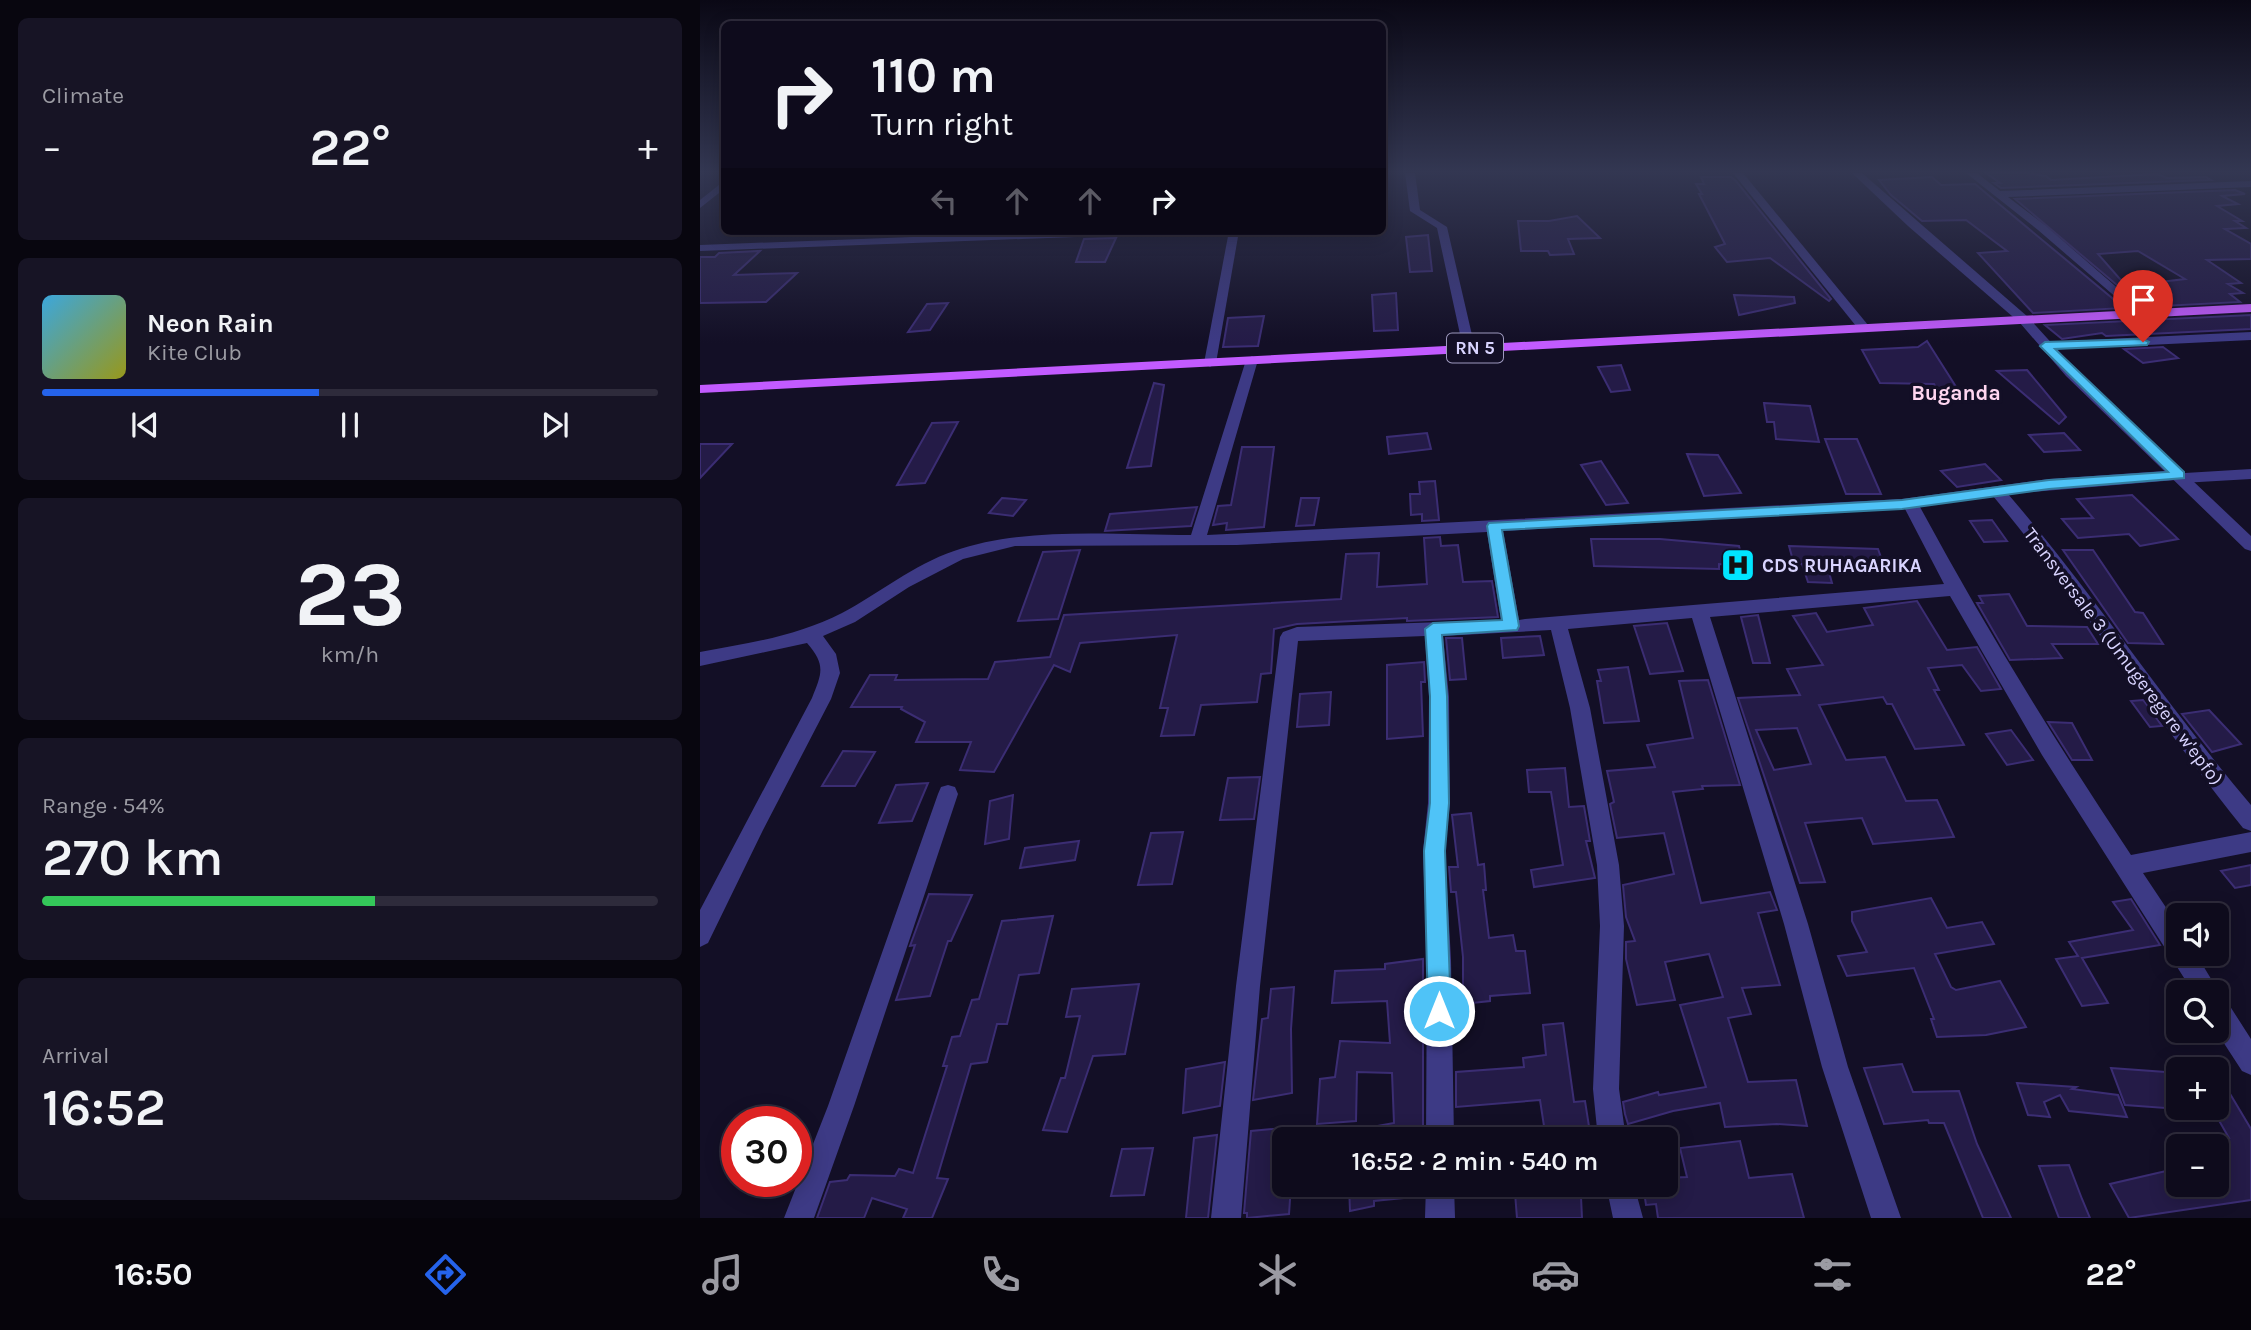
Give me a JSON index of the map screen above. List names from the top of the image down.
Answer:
{
  "streets": {
    "main road": ["RN 5"],
    "street": ["Transversale 3 (Umugeregere w'epfo)"]
  },
  "districts": ["Buganda"],
  "places": {
    "hospital": ["CDS RUHAGARIKA"]
  },
  "page": {
    "tile": [
      "Climate",
      ["23", "km/h"],
      ["Range · 54%", "270 km"],
      ["Arrival", "16:52"]
    ],
    "turn": ["110 m", "Turn right"],
    "heat": ["−", "22°", "+"],
    "song": ["Neon Rain", "Kite Club"],
    "map_buttons": ["+", "−"],
    "limit": "30",
    "trip": "16:52 · 2 min · 540 m",
    "tabs": ["16:50", "22°"]
  }
}
